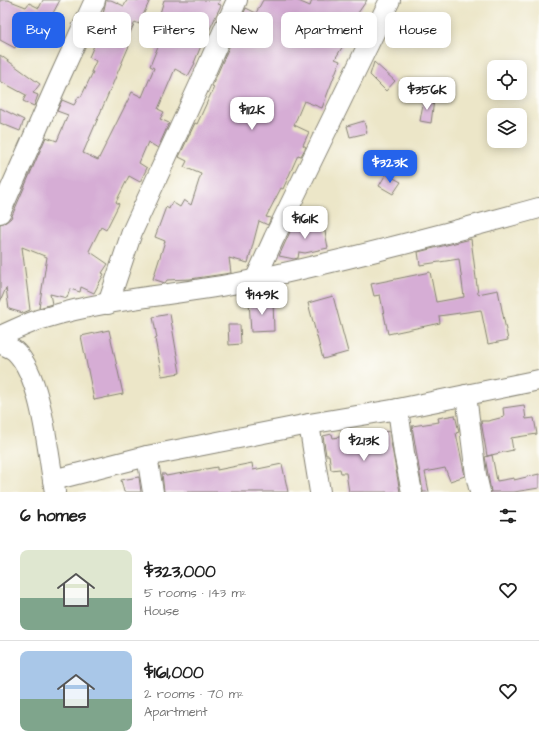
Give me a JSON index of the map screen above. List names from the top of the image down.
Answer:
{
  "page": {
    "chip": [
      "Buy",
      "Rent",
      "Filters",
      "New",
      "Apartment",
      "House"
    ],
    "price": [
      "$356K",
      "$112K",
      "$323K",
      "$161K",
      "$149K",
      "$213K"
    ],
    "heading": "6 homes",
    "list": [
      {
        "name": "$323,000",
        "note": "5 rooms · 143 m² · House"
      },
      {
        "name": "$161,000",
        "note": "2 rooms · 70 m² · Apartment"
      }
    ]
  }
}
